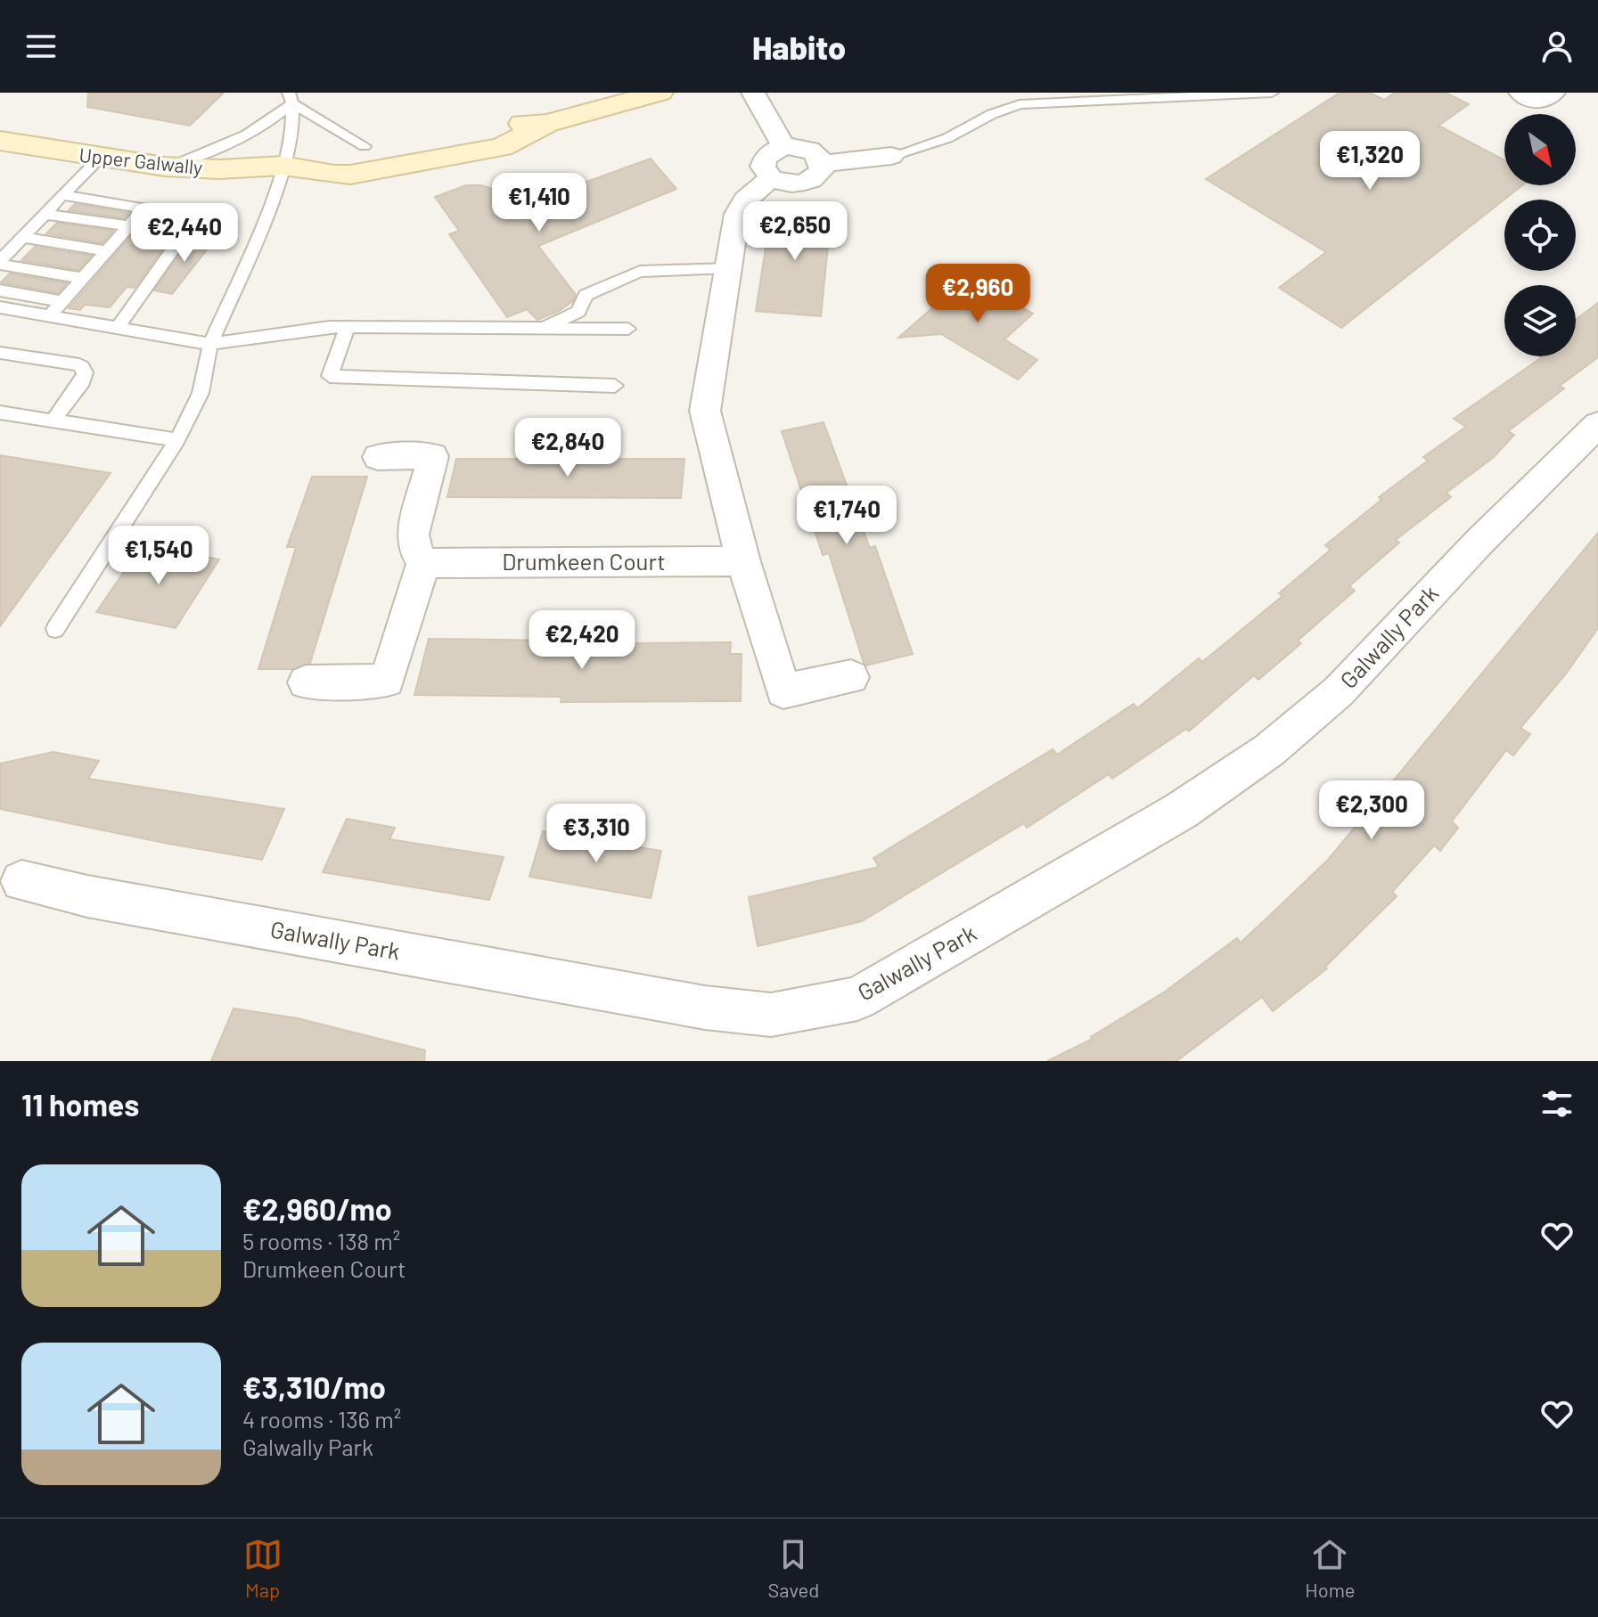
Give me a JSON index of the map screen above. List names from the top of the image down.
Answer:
{
  "streets": {
    "street": ["Upper Galwally", "Drumkeen Court", "Galwally Park"]
  },
  "north": "bottom right",
  "page": {
    "header": "Habito",
    "price": [
      "€1,320",
      "€1,410",
      "€2,650",
      "€2,440",
      "€2,960",
      "€2,840",
      "€1,740",
      "€1,540",
      "€2,420",
      "€2,300",
      "€3,310"
    ],
    "heading": "11 homes",
    "list": [
      {
        "name": "€2,960/mo",
        "note": "5 rooms · 138 m² · Drumkeen Court"
      },
      {
        "name": "€3,310/mo",
        "note": "4 rooms · 136 m² · Galwally Park"
      }
    ],
    "tabs": ["Map", "Saved", "Home"]
  }
}
